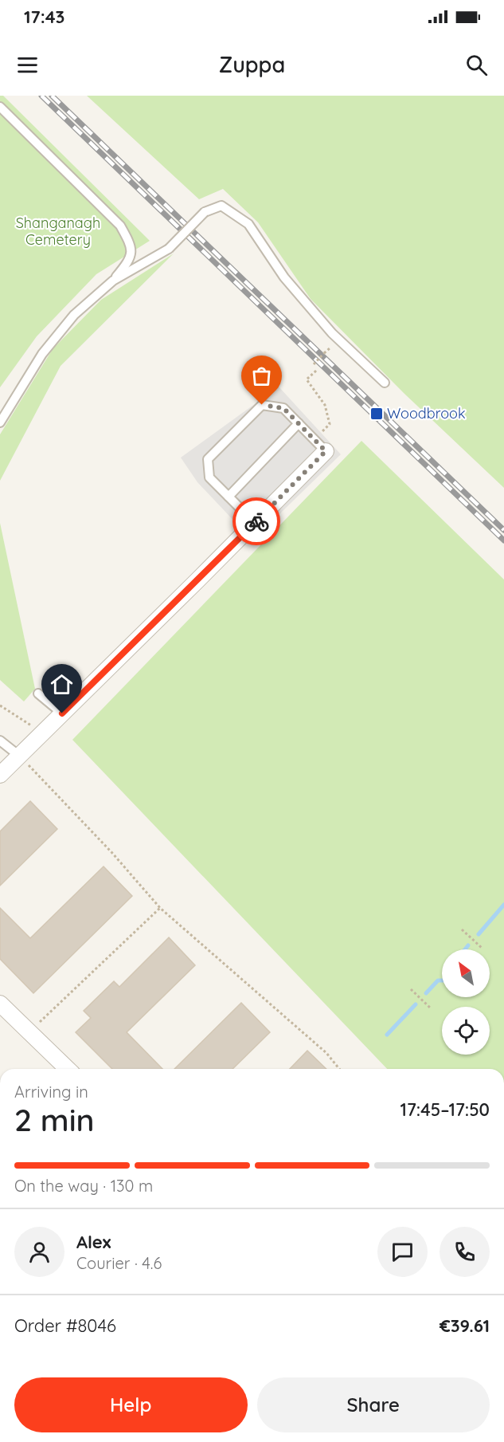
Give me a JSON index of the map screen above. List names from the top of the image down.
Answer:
{
  "parks": ["Shanganagh Cemetery"],
  "places": {
    "transit": ["Woodbrook"]
  },
  "north": "top left",
  "page": {
    "status": "17:43",
    "header": "Zuppa",
    "heading": ["2 min", "Arriving in", "17:45–17:50"],
    "panel": [
      "Alex",
      "Courier · 4.6",
      "Order #8046",
      "€39.61"
    ],
    "bar": "On the way · 130 m",
    "buttons": ["Help", "Share"]
  }
}
